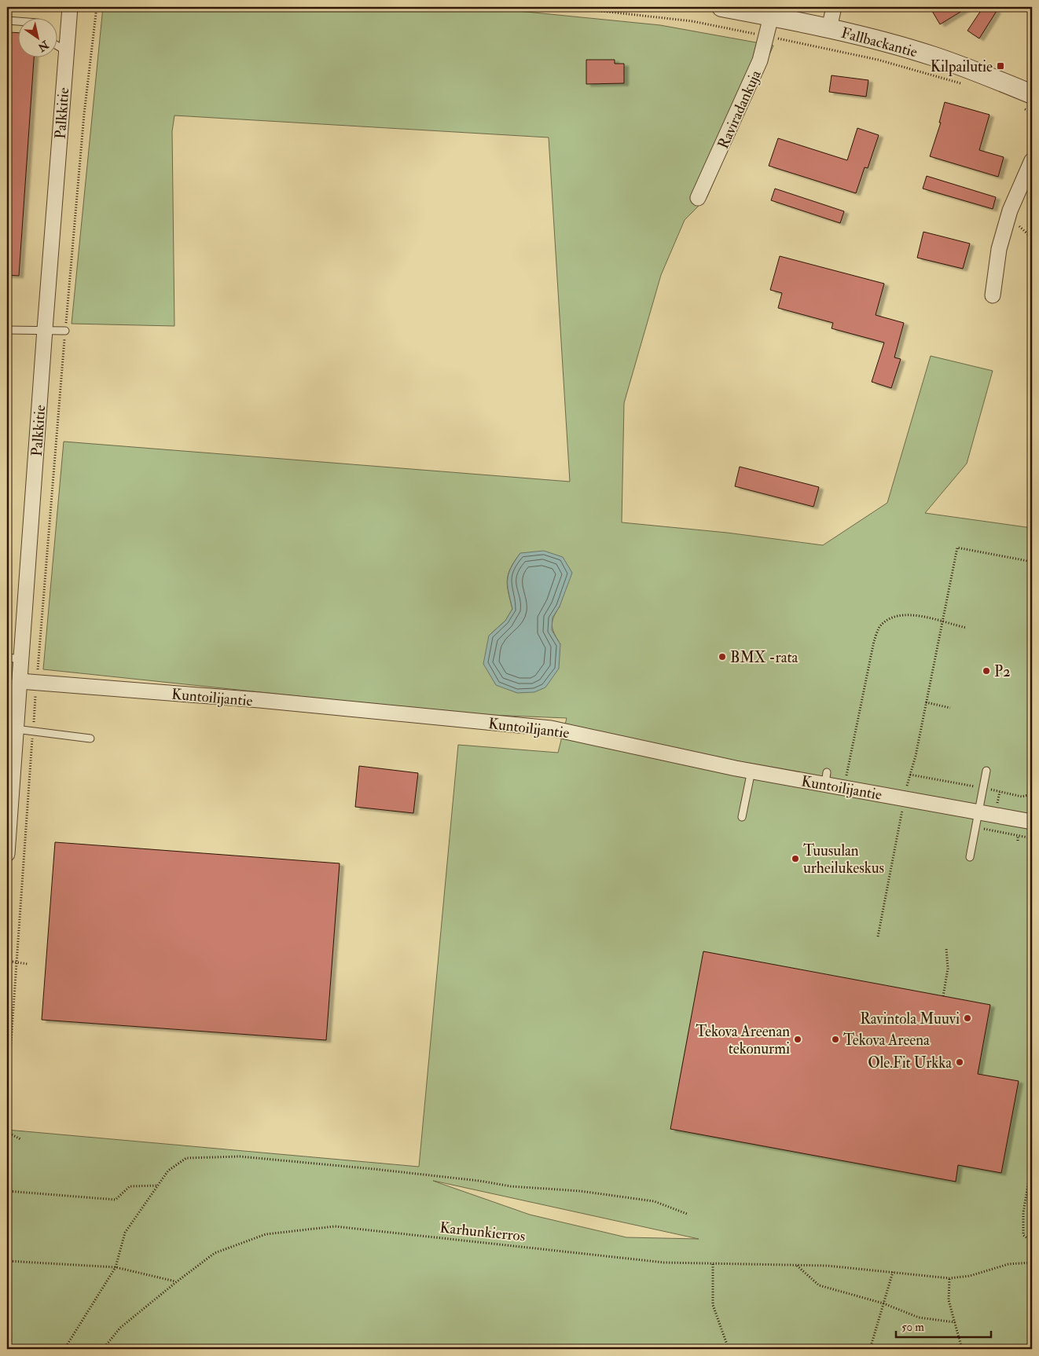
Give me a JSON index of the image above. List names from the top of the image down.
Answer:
{
  "streets": {
    "street": [
      "Fallbackantie",
      "Raviradankuja",
      "Palkkitie",
      "Kuntoilijantie"
    ],
    "path": ["Karhunkierros"]
  },
  "crossings": [
    ["Fallbackantie", "Raviradankuja"],
    ["Palkkitie", "Kuntoilijantie"]
  ],
  "places": {
    "transit": ["Kilpailutie"],
    "other": [
      "BMX -rata",
      "P2",
      "Tuusulan urheilukeskus",
      "Ravintola Muuvi",
      "Tekova Areenan tekonurmi",
      "Tekova Areena",
      "Ole.Fit Urkka"
    ]
  },
  "scale_bar": "50 m",
  "north": "bottom right"
}
